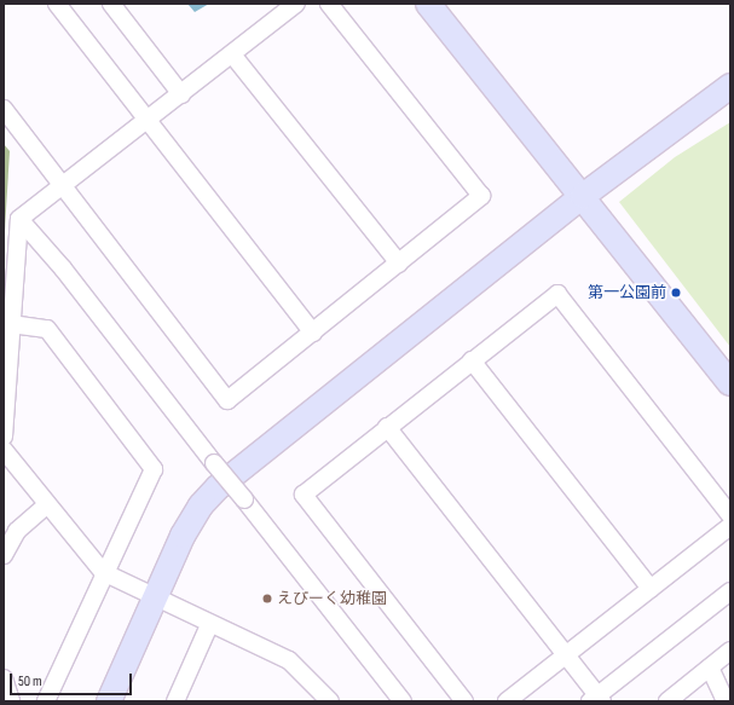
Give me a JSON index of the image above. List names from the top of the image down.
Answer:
{
  "places": ["第一公園前", "えぴーく幼稚園"],
  "scale_bar": "50 m"
}
